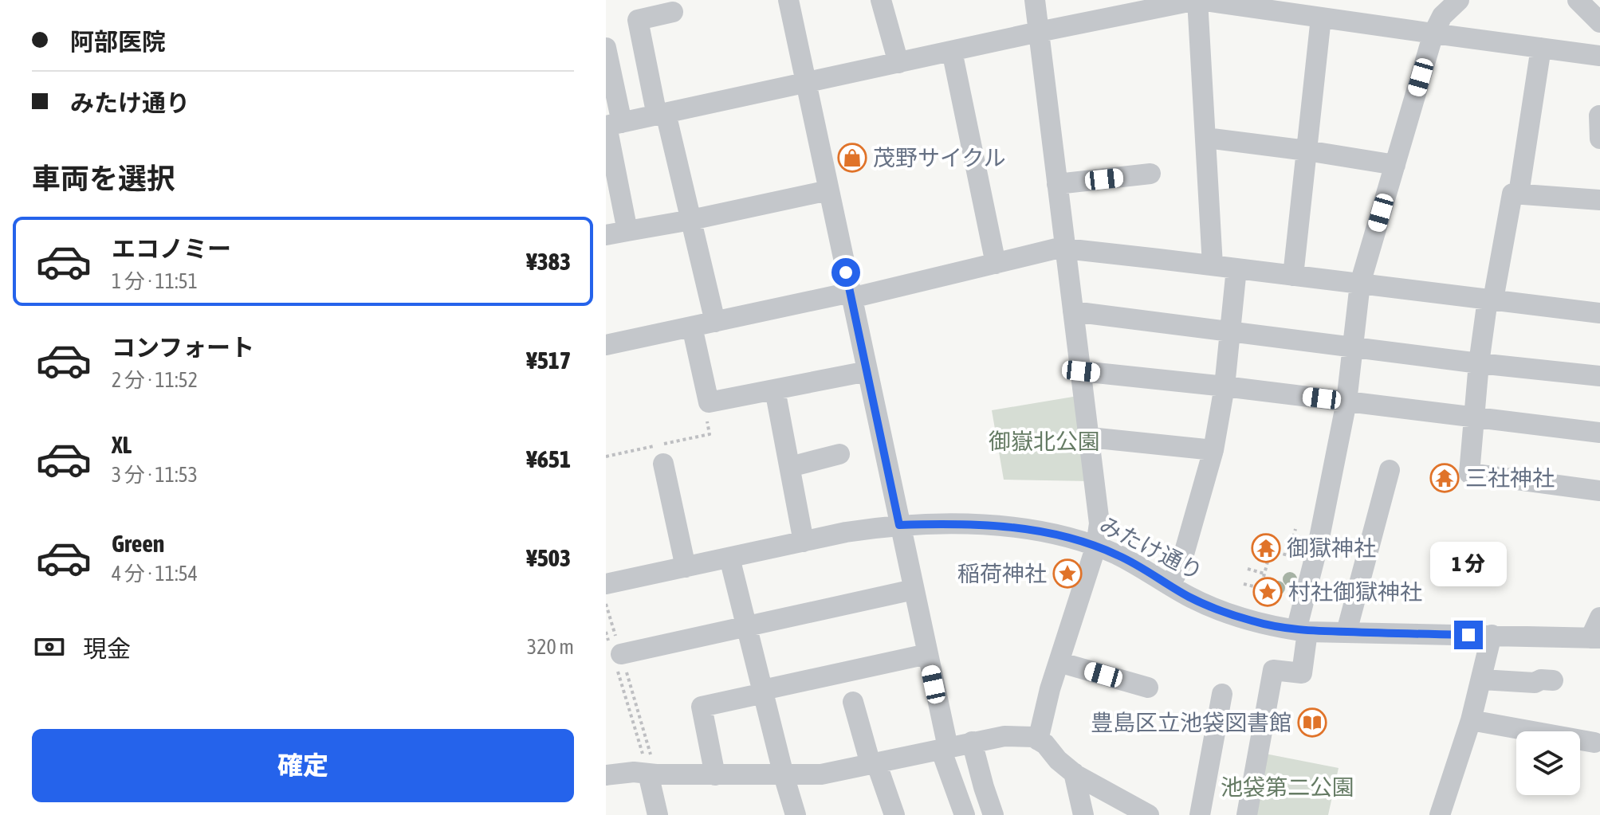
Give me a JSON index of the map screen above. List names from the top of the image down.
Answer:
{
  "streets": {
    "street": ["みたけ通り"]
  },
  "parks": ["御嶽北公園", "池袋第二公園"],
  "places": {
    "shop": ["茂野サイクル"],
    "temple": ["三社神社", "御獄神社"],
    "place": ["稲荷神社", "村社御獄神社"],
    "library": ["豊島区立池袋図書館"]
  },
  "page": {
    "banner": ["阿部医院", "みたけ通り"],
    "heading": "車両を選択",
    "list": [
      {
        "name": "エコノミー",
        "note": "1 分 · 11:51",
        "value": "¥383"
      },
      {
        "name": "コンフォート",
        "note": "2 分 · 11:52",
        "value": "¥517"
      },
      {
        "name": "XL",
        "note": "3 分 · 11:53",
        "value": "¥651"
      },
      {
        "name": "Green",
        "note": "4 分 · 11:54",
        "value": "¥503"
      }
    ],
    "bubble": "1 分",
    "pay": ["現金", "320 m"],
    "buttons": "確定"
  }
}
